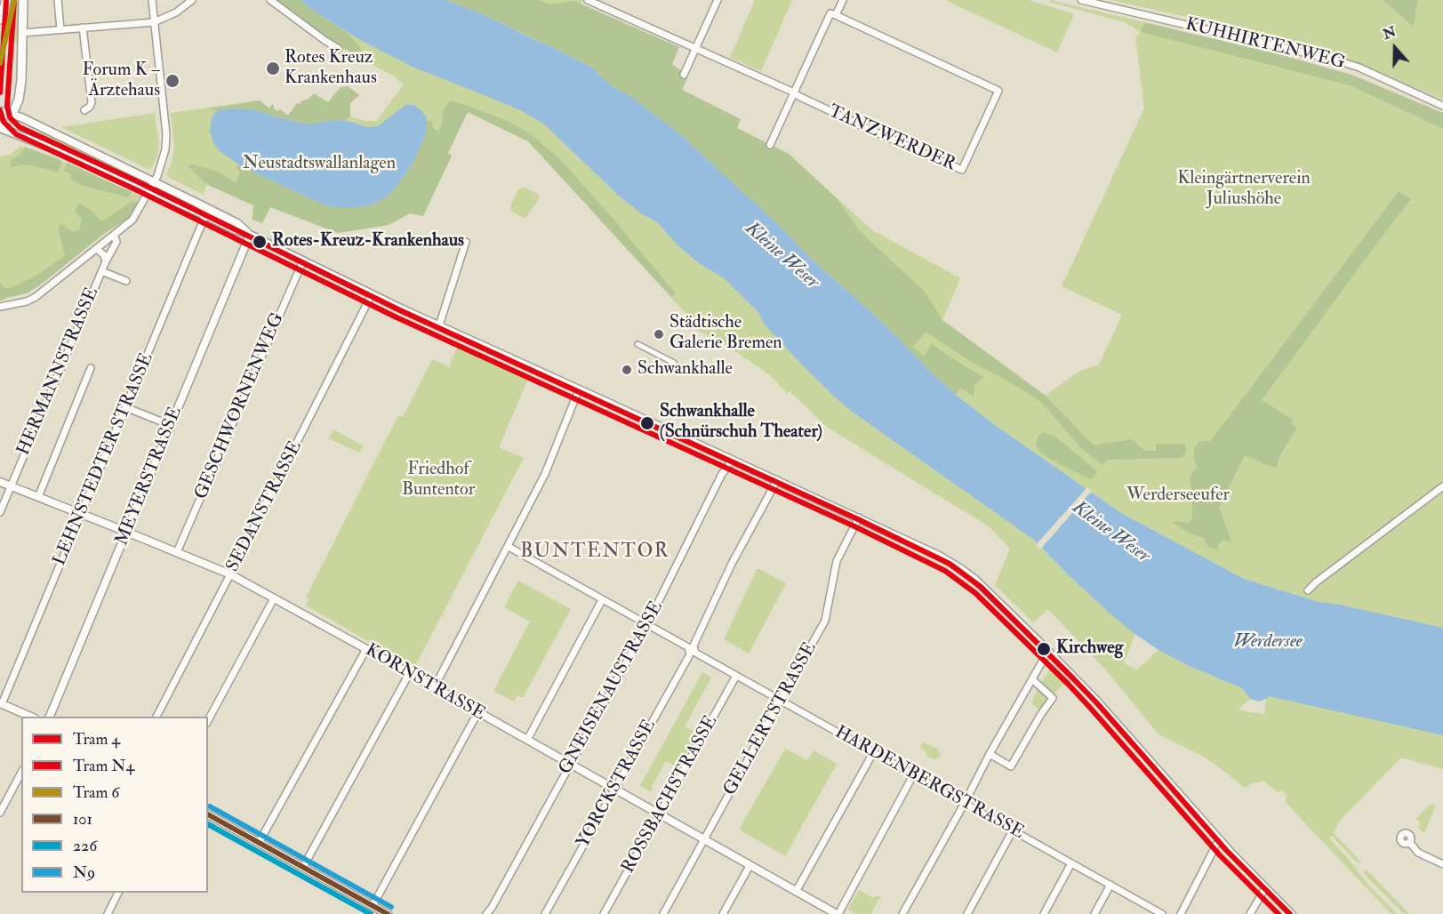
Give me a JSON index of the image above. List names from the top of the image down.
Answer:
{
  "streets": {
    "street": [
      "KUHHIRTENWEG",
      "TANZWERDER",
      "HERMANNSTRASSE",
      "GESCHWORNENWEG",
      "LEHNSTEDTER STRASSE",
      "MEYERSTRASSE",
      "SEDANSTRASSE",
      "KORNSTRASSE",
      "GNEISENAUSTRASSE",
      "GELLERTSTRASSE",
      "HARDENBERGSTRASSE",
      "YORCKSTRASSE",
      "ROSSBACHSTRASSE"
    ]
  },
  "crossings": [
    ["HERMANNSTRASSE", "KORNSTRASSE"],
    ["GESCHWORNENWEG", "KORNSTRASSE"],
    ["LEHNSTEDTER STRASSE", "KORNSTRASSE"],
    ["MEYERSTRASSE", "KORNSTRASSE"],
    ["SEDANSTRASSE", "KORNSTRASSE"],
    ["KORNSTRASSE", "GNEISENAUSTRASSE"],
    ["KORNSTRASSE", "GELLERTSTRASSE"],
    ["KORNSTRASSE", "YORCKSTRASSE"],
    ["KORNSTRASSE", "ROSSBACHSTRASSE"],
    ["GNEISENAUSTRASSE", "HARDENBERGSTRASSE"],
    ["GELLERTSTRASSE", "HARDENBERGSTRASSE"],
    ["HARDENBERGSTRASSE", "YORCKSTRASSE"],
    ["HARDENBERGSTRASSE", "ROSSBACHSTRASSE"]
  ],
  "districts": ["BUNTENTOR"],
  "water": ["Kleine Weser", "Werdersee"],
  "parks": [
    "Neustadtswallanlagen",
    "Kleingärtnerverein Juliushöhe",
    "Friedhof Buntentor",
    "Werderseeufer"
  ],
  "places": [
    "Rotes Kreuz Krankenhaus",
    "Forum K – Ärztehaus",
    "Rotes-Kreuz-Krankenhaus",
    "Städtische Galerie Bremen",
    "Schwankhalle",
    "Schwankhalle (Schnürschuh Theater)",
    "Kirchweg"
  ],
  "lines": [
    "tram line 4",
    "tram line N4",
    "tram line 6",
    "transit line N9",
    "transit line 101",
    "transit line 226"
  ],
  "legend": [
    "Tram 4",
    "Tram N4",
    "Tram 6",
    "101",
    "226",
    "N9"
  ],
  "north": "top"
}
